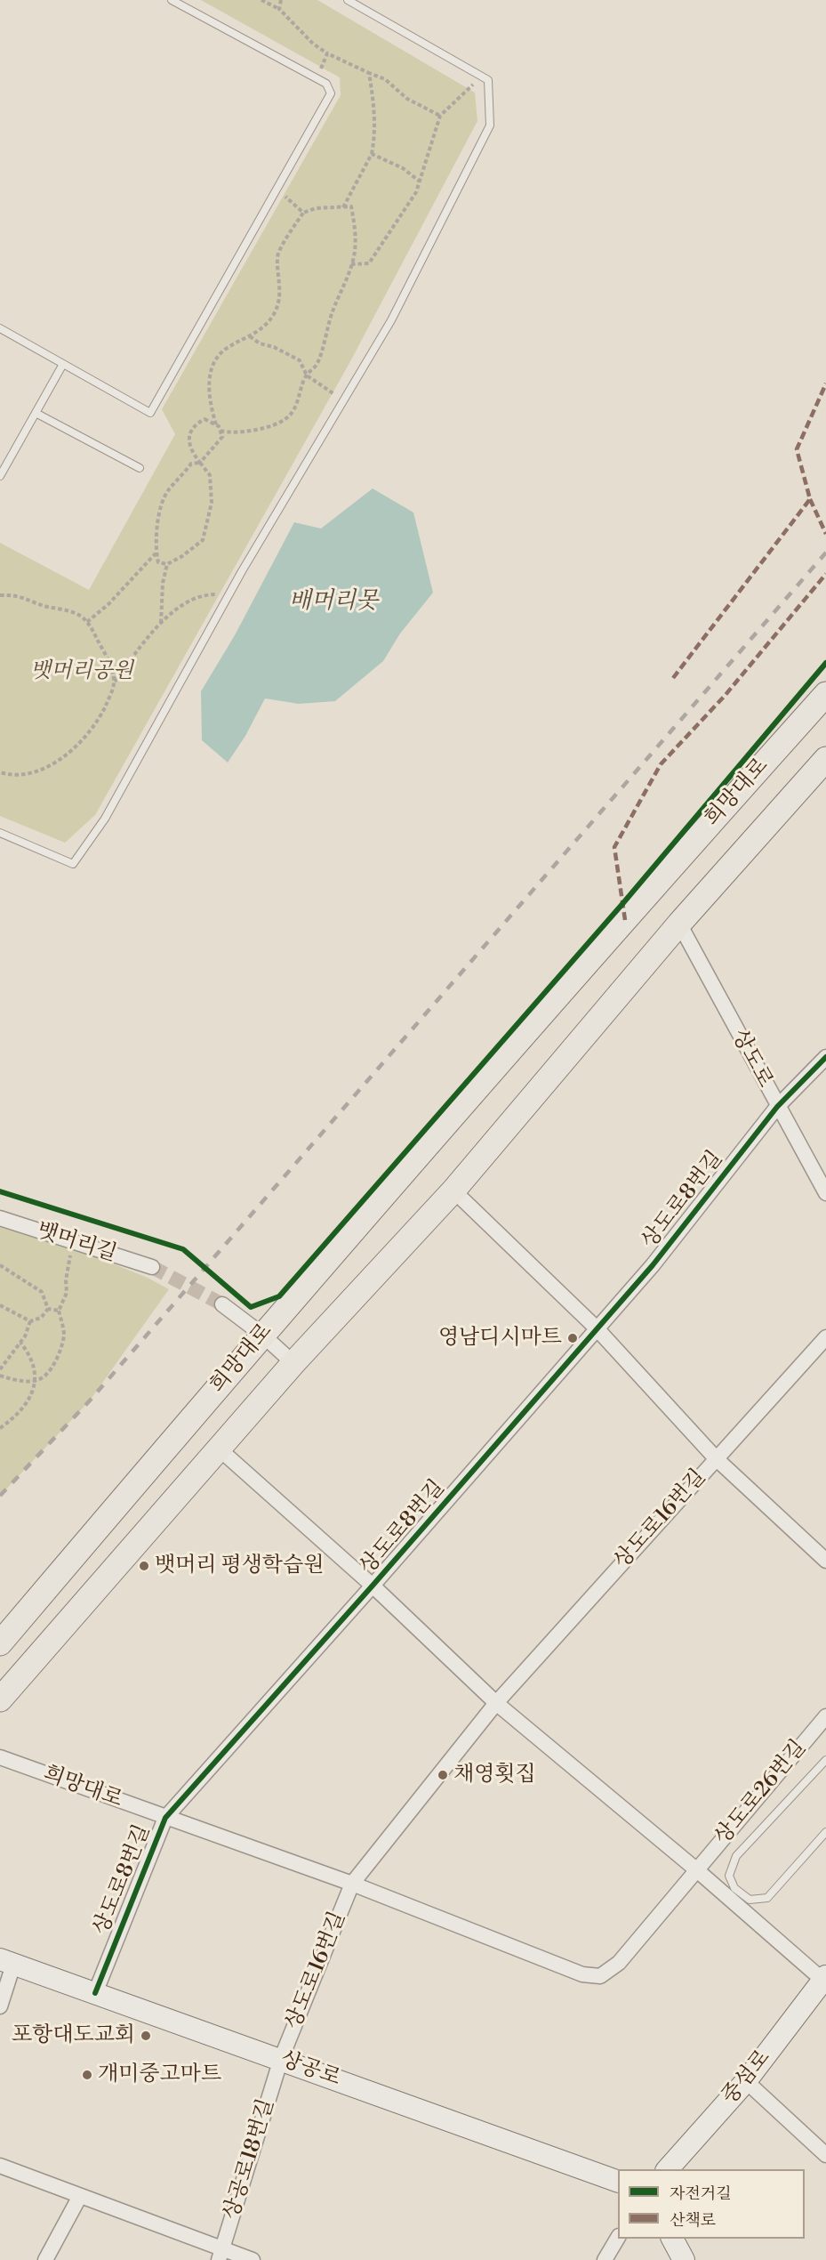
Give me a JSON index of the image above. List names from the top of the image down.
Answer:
{
  "streets": {
    "main road": ["희망대로", "상공로", "중섬로"],
    "street": [
      "상도로",
      "상도로8번길",
      "뱃머리길",
      "상도로16번길",
      "상도로26번길",
      "상공로18번길"
    ]
  },
  "crossings": [
    ["희망대로", "상도로"],
    ["희망대로", "상도로8번길"],
    ["상도로", "상도로8번길"],
    ["상도로8번길", "상도로16번길"],
    ["상도로8번길", "상공로"],
    ["상도로16번길", "상도로26번길"],
    ["상도로16번길", "상공로"],
    ["상도로16번길", "상공로18번길"],
    ["상도로26번길", "중섬로"],
    ["상공로", "상공로18번길"]
  ],
  "water": ["배머리못"],
  "parks": ["뱃머리공원"],
  "places": [
    "영남디시마트",
    "뱃머리 평생학습원",
    "채영횟집",
    "포항대도교회",
    "개미중고마트"
  ],
  "legend": ["자전거길", "산책로"]
}
